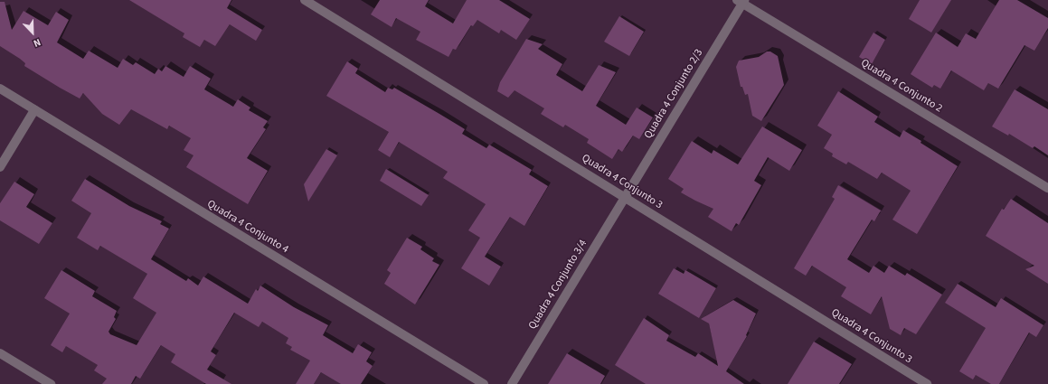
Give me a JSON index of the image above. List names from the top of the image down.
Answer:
{
  "streets": {
    "street": [
      "Quadra 4 Conjunto 2",
      "Quadra 4 Conjunto 2/3",
      "Quadra 4 Conjunto 3",
      "Quadra 4 Conjunto 4",
      "Quadra 4 Conjunto 3/4"
    ]
  },
  "crossings": [
    ["Quadra 4 Conjunto 2", "Quadra 4 Conjunto 2/3"],
    ["Quadra 4 Conjunto 2/3", "Quadra 4 Conjunto 3"],
    ["Quadra 4 Conjunto 2/3", "Quadra 4 Conjunto 3/4"],
    ["Quadra 4 Conjunto 3", "Quadra 4 Conjunto 3/4"]
  ],
  "north": "bottom right"
}
